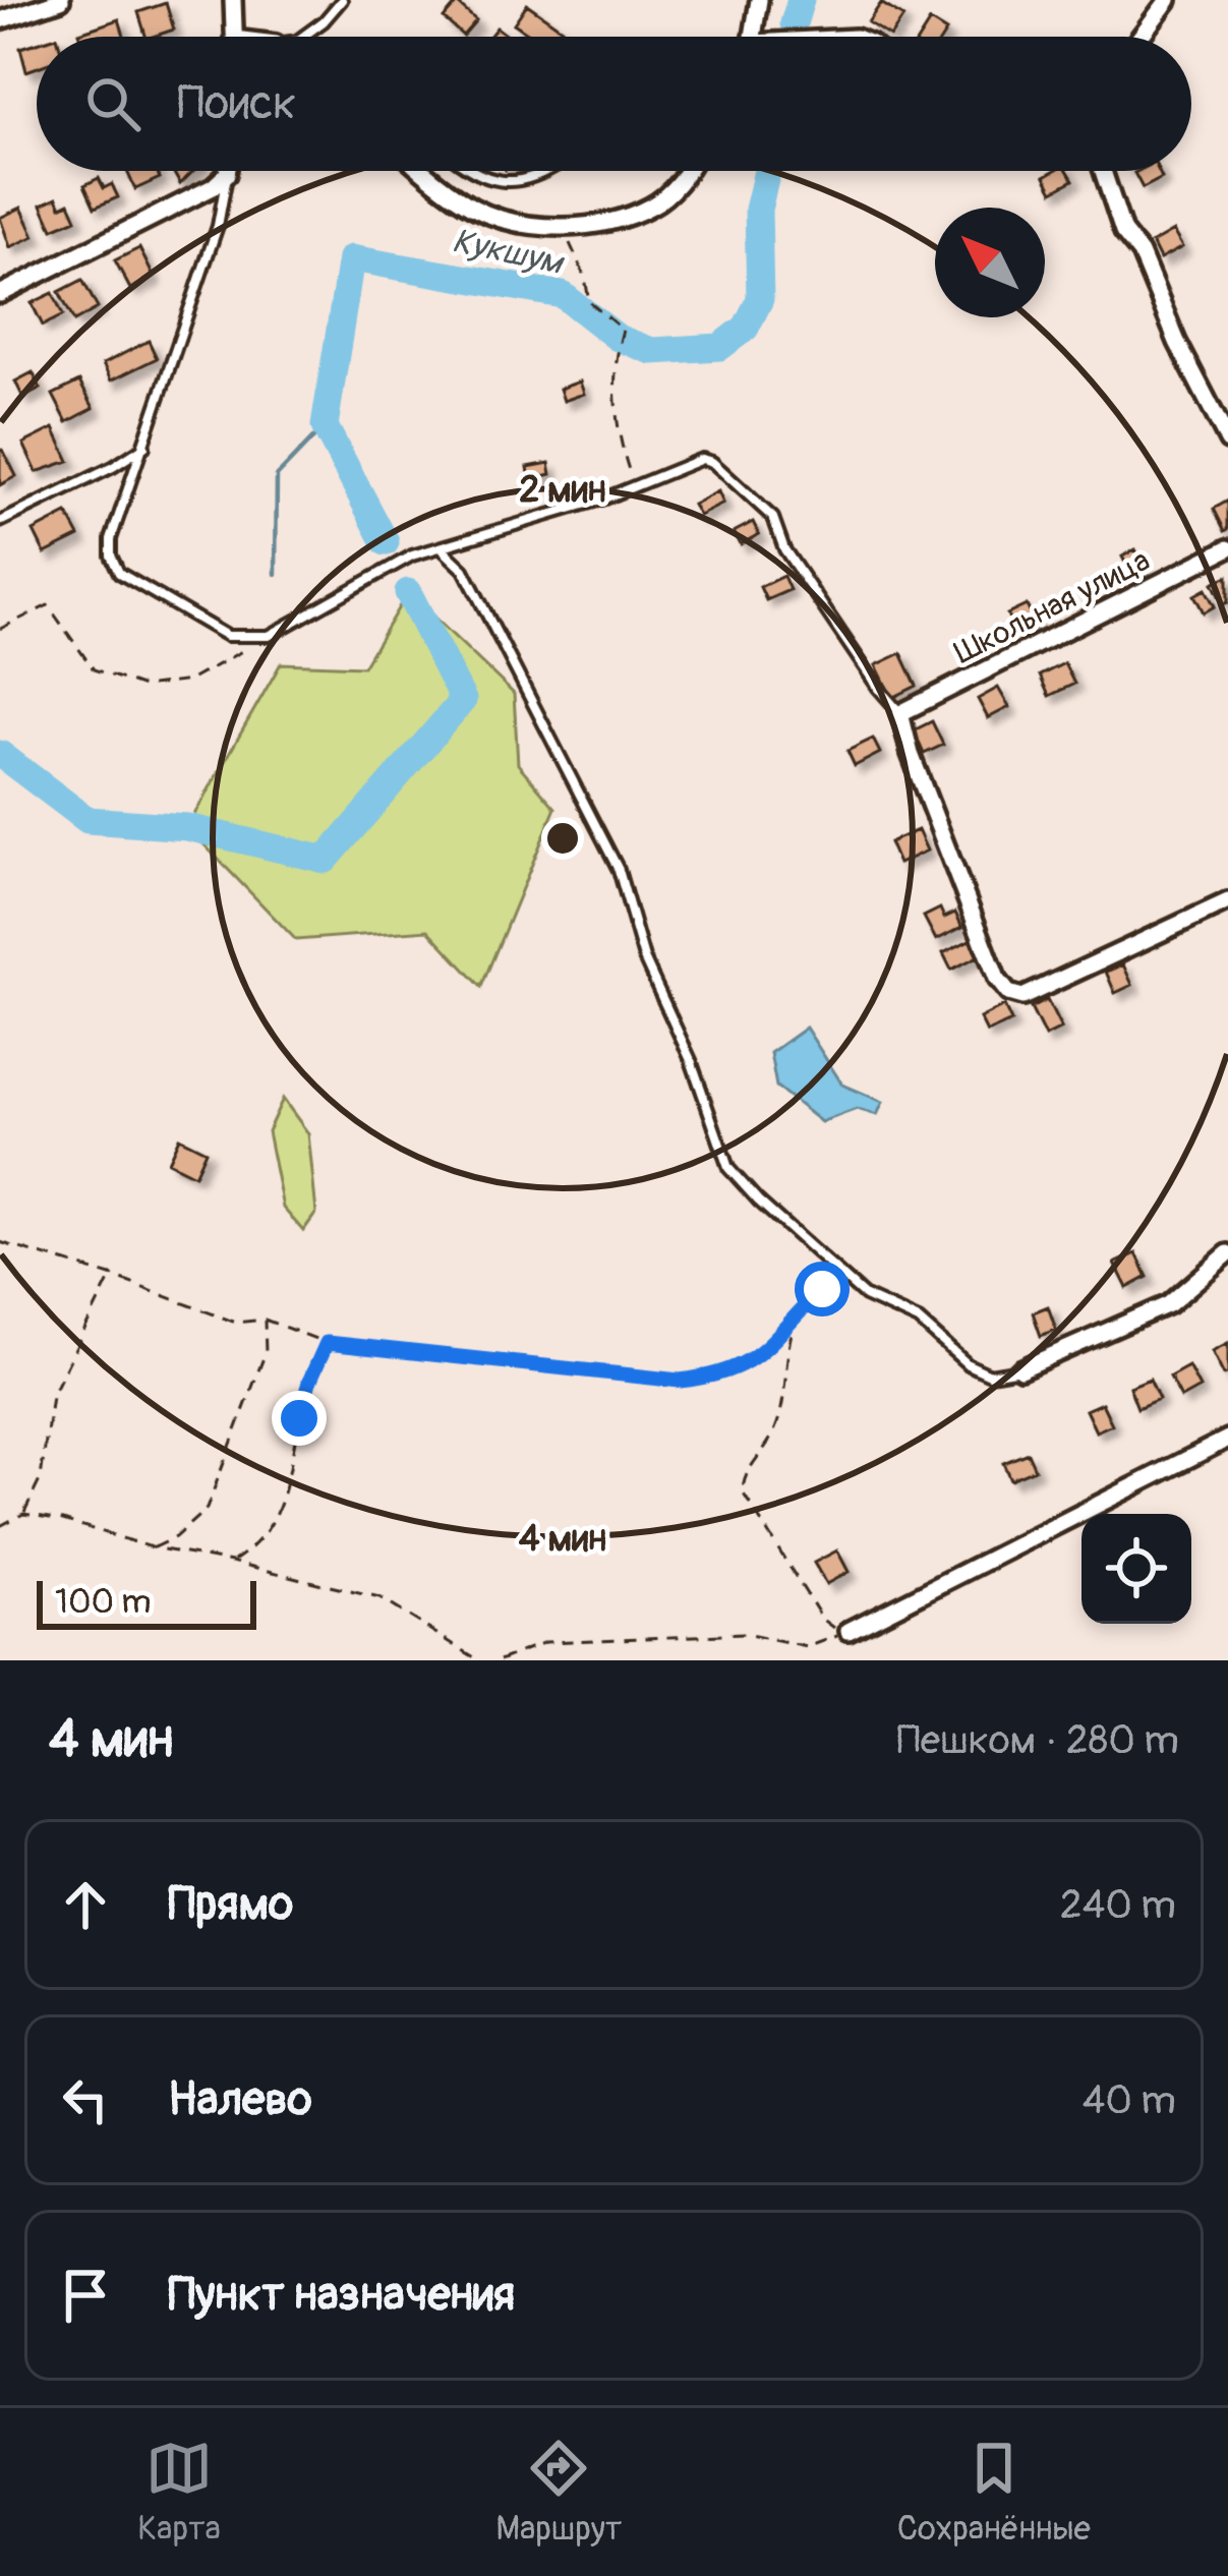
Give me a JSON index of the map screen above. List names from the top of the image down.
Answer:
{
  "streets": {
    "street": ["Школьная улица"]
  },
  "water": ["Кукшум"],
  "scale_bar": "100 m",
  "north": "top left",
  "page": {
    "search": "Поиск",
    "scale": "100 m",
    "heading": ["4 мин", "Пешком · 280 m"],
    "list": [
      ["Прямо", "240 m"],
      ["Налево", "40 m"],
      "Пункт назначения"
    ],
    "nav": ["Карта", "Маршрут", "Сохранённые"]
  },
  "rings": ["2 мин", "4 мин"]
}
